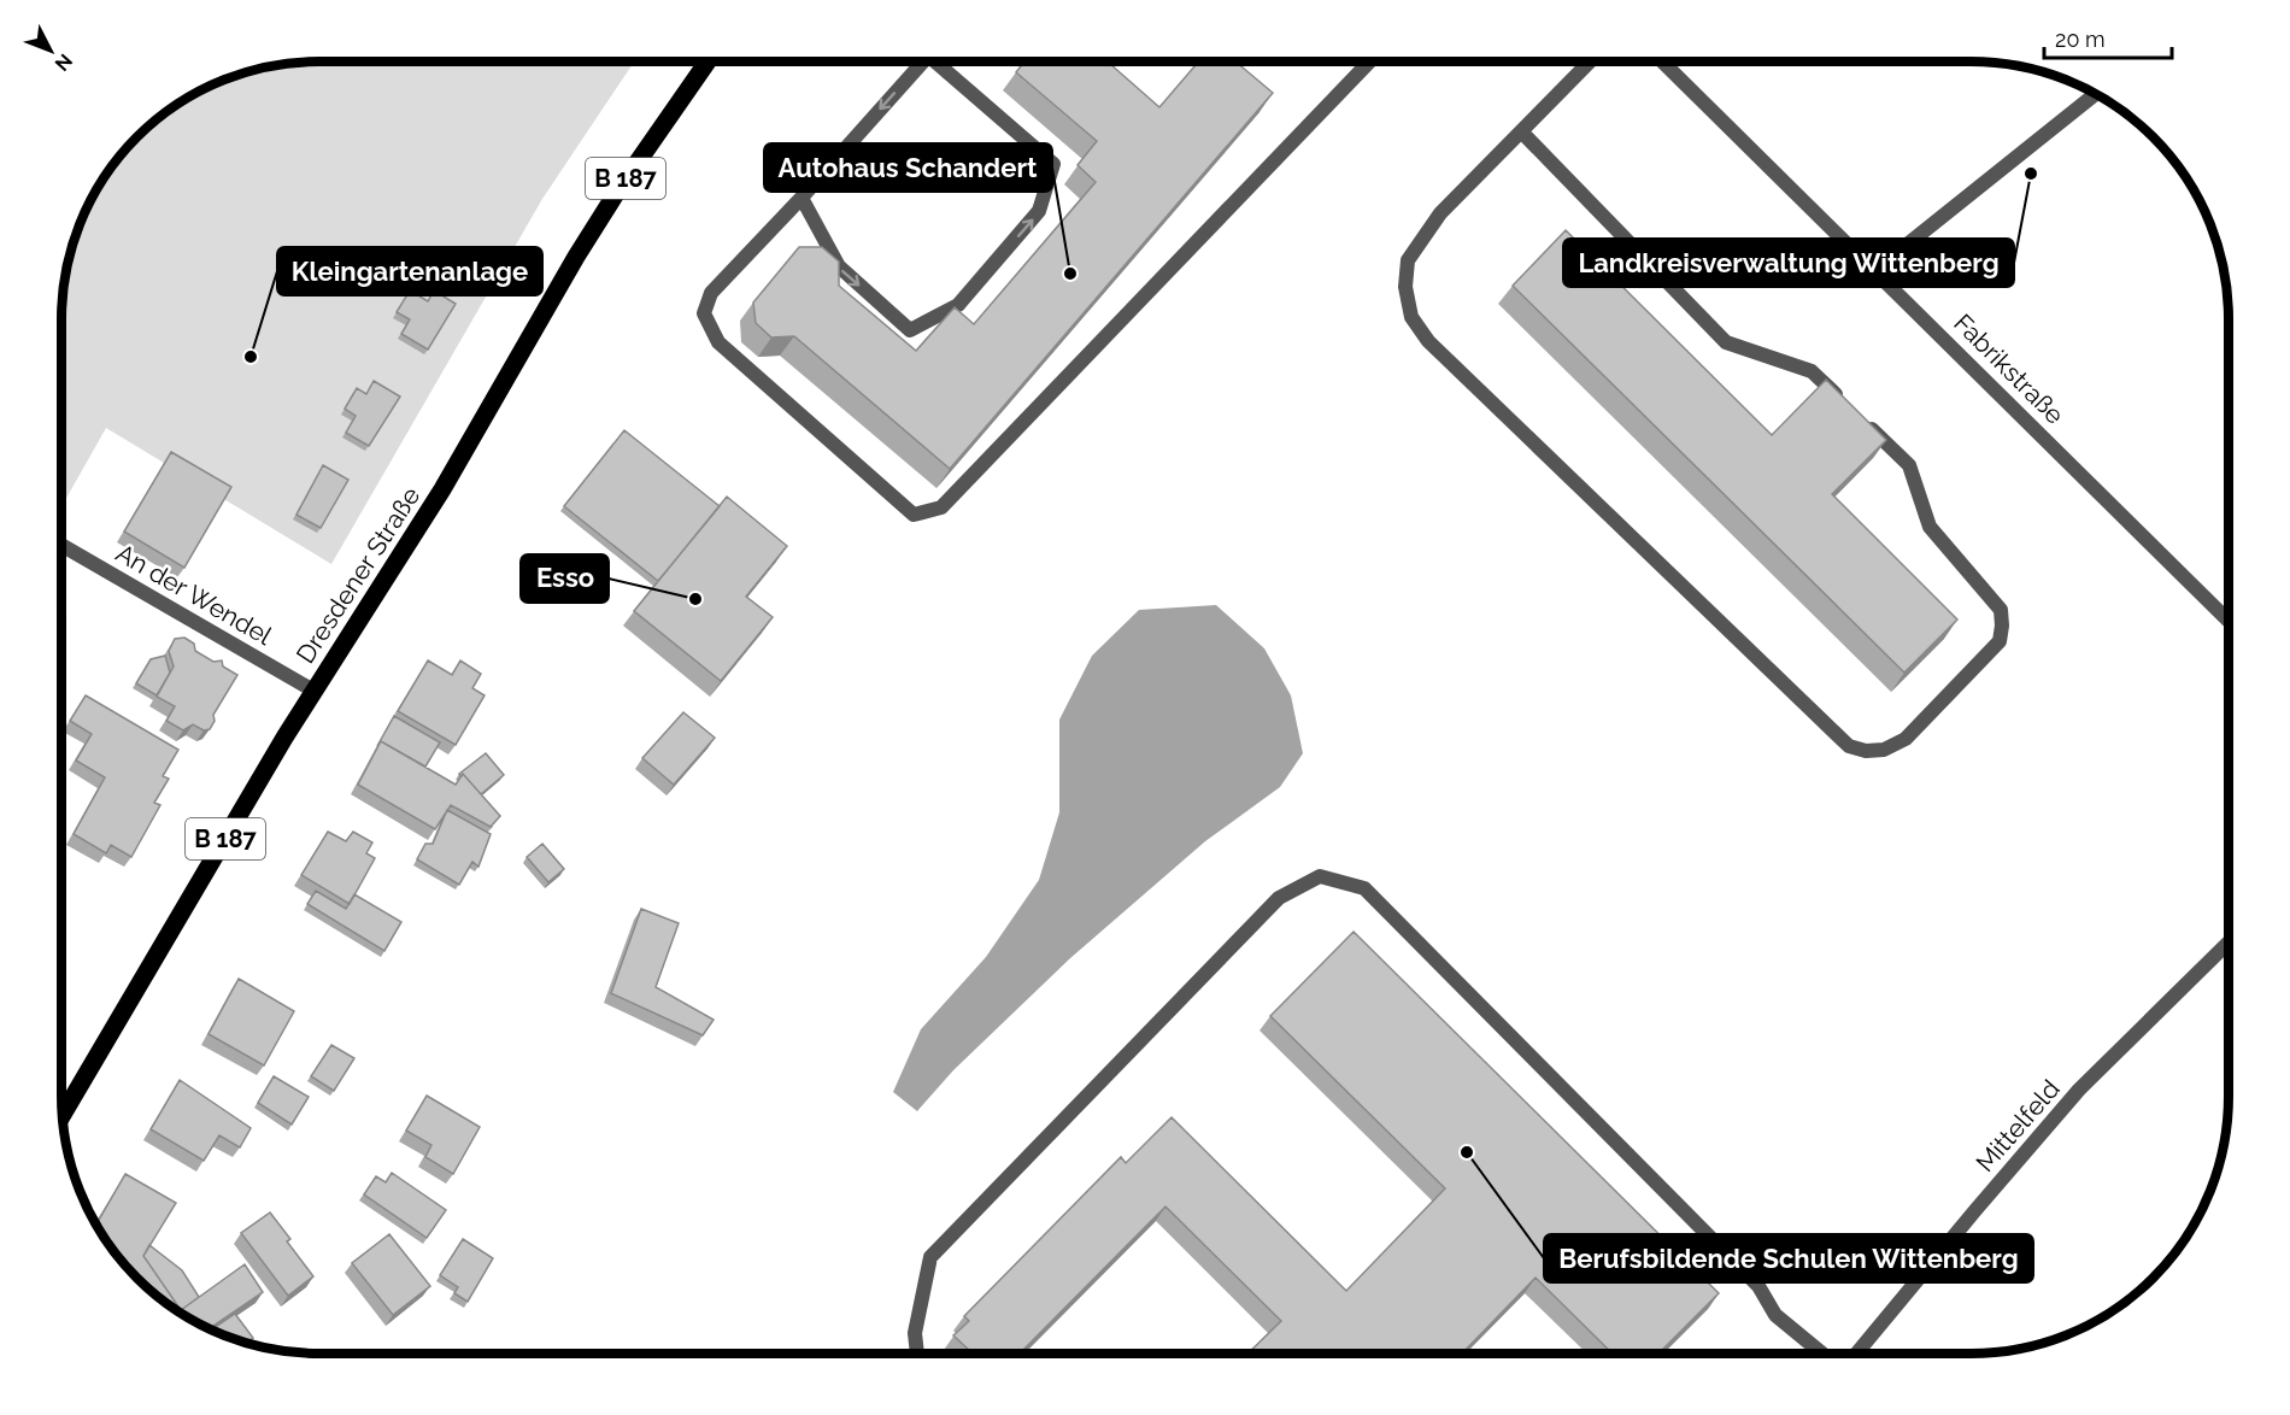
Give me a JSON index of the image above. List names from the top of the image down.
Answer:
{
  "streets": {
    "main road": ["B 187", "Dresdener Straße"],
    "street": ["Fabrikstraße", "An der Wendel", "Mittelfeld"]
  },
  "crossings": [
    ["Dresdener Straße", "An der Wendel"]
  ],
  "places": [
    "Landkreisverwaltung Wittenberg",
    "Autohaus Schandert",
    "Kleingartenanlage",
    "Esso",
    "Berufsbildende Schulen Wittenberg"
  ],
  "scale_bar": "20 m",
  "north": "bottom right"
}
